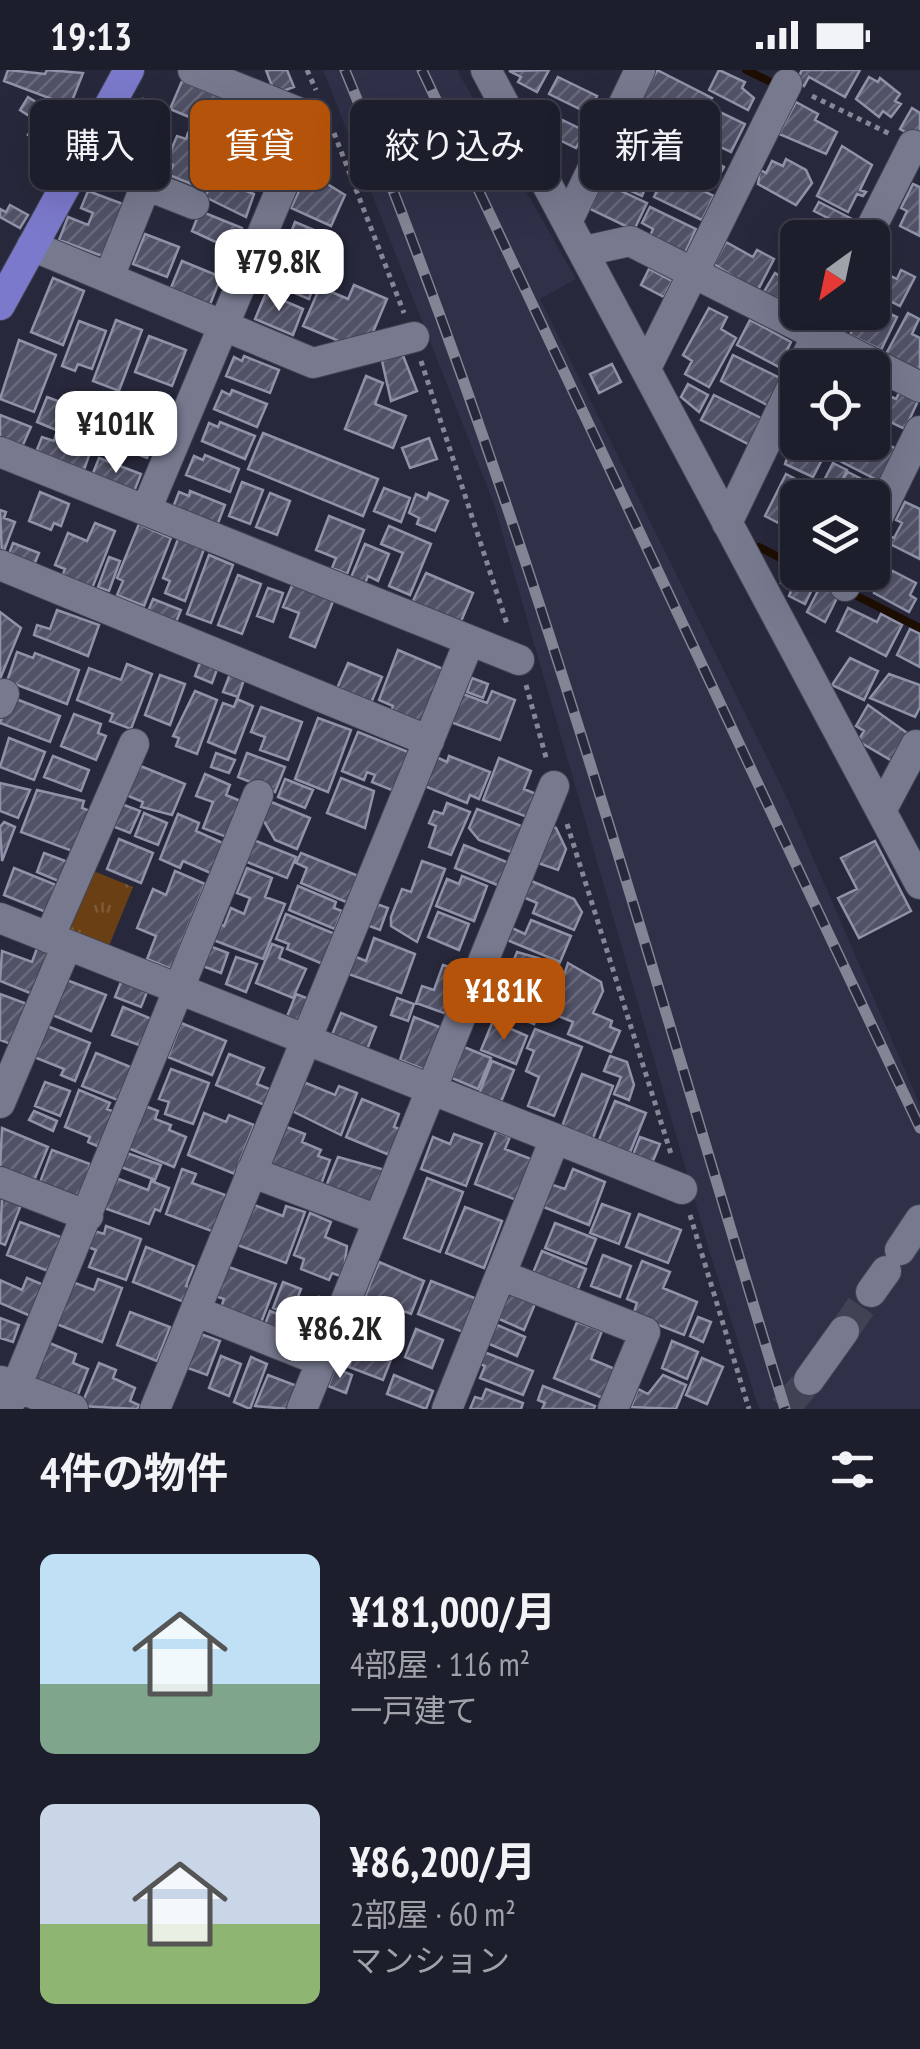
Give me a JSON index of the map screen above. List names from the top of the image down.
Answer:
{
  "north": "bottom left",
  "page": {
    "status": "19:13",
    "chip": [
      "購入",
      "賃貸",
      "絞り込み",
      "新着"
    ],
    "price": [
      "¥79.8K",
      "¥101K",
      "¥181K",
      "¥86.2K"
    ],
    "heading": "4件の物件",
    "list": [
      {
        "name": "¥181,000/月",
        "note": "4部屋 · 116 m² · 一戸建て"
      },
      {
        "name": "¥86,200/月",
        "note": "2部屋 · 60 m² · マンション"
      }
    ]
  }
}
